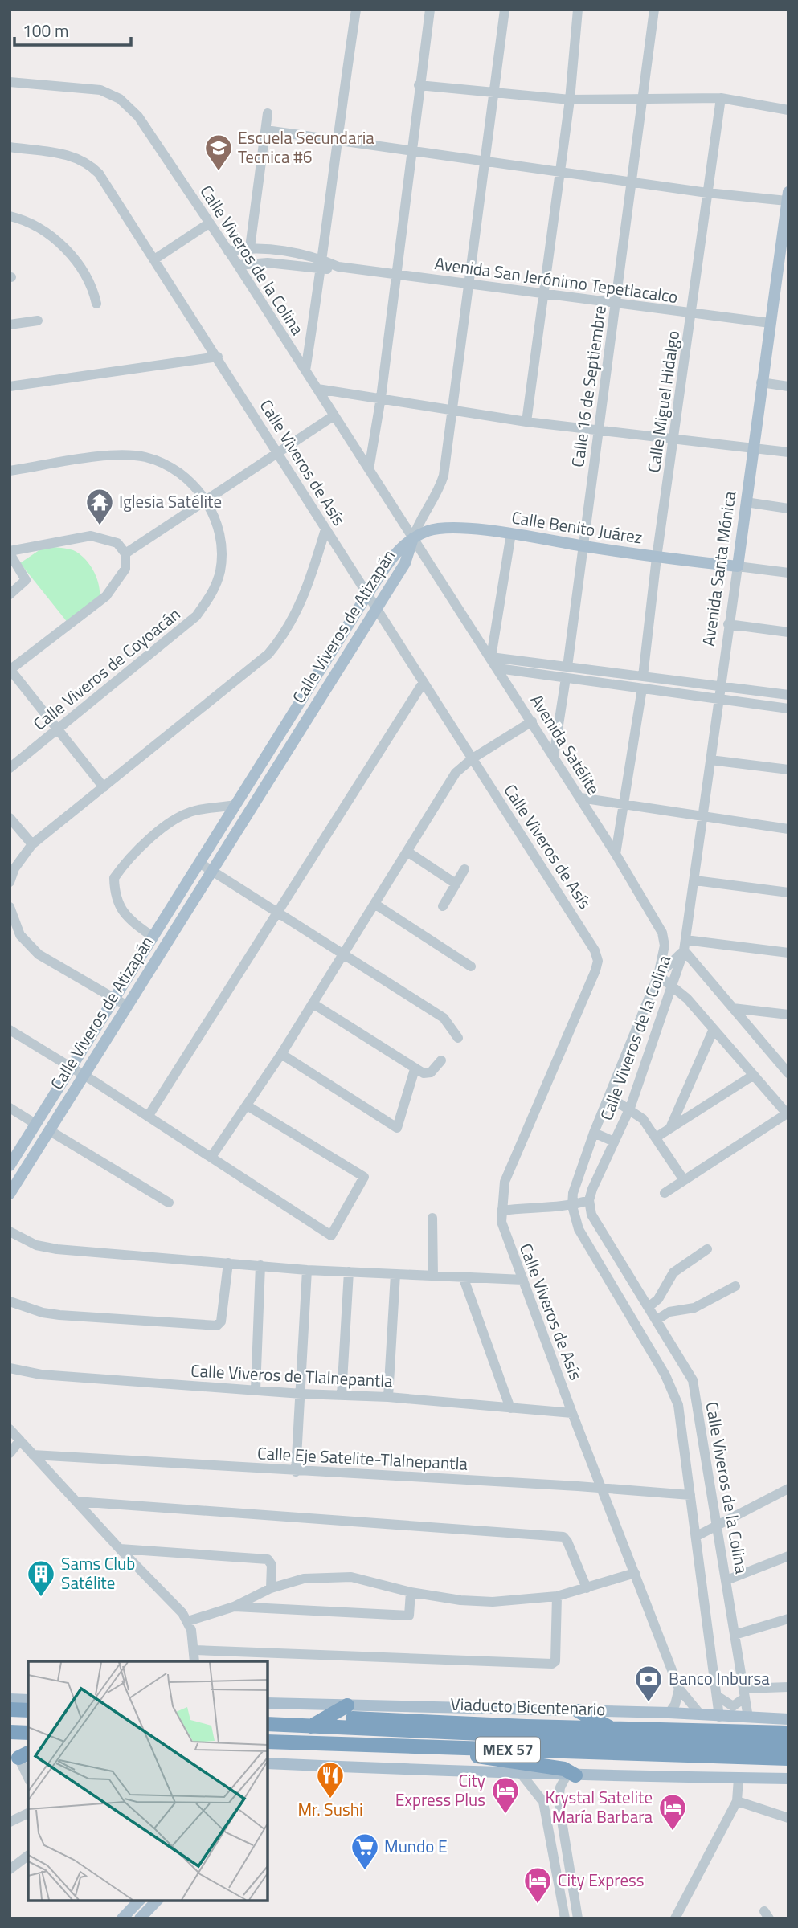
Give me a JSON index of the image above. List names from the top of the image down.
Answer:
{
  "streets": {
    "highway": ["Viaducto Bicentenario", "MEX 57"],
    "main road": ["Calle Benito Juárez", "Avenida Santa Mónica", "Calle Viveros de Atizapán"],
    "street": [
      "Calle Viveros de la Colina",
      "Avenida San Jerónimo Tepetlacalco",
      "Calle 16 de Septiembre",
      "Calle Miguel Hidalgo",
      "Calle Viveros de Asís",
      "Calle Viveros de Coyoacán",
      "Avenida Satélite",
      "Calle Viveros de Tlalnepantla",
      "Calle Eje Satelite-Tlalnepantla"
    ]
  },
  "crossings": [
    ["Calle Viveros de la Colina", "Avenida San Jerónimo Tepetlacalco"],
    ["Calle Viveros de la Colina", "Calle Benito Juárez"],
    ["Calle Viveros de la Colina", "Avenida Santa Mónica"],
    ["Calle Viveros de la Colina", "Calle Viveros de Atizapán"],
    ["Calle Viveros de la Colina", "Avenida Satélite"],
    ["Calle Viveros de la Colina", "Calle Eje Satelite-Tlalnepantla"],
    ["Avenida San Jerónimo Tepetlacalco", "Calle 16 de Septiembre"],
    ["Avenida San Jerónimo Tepetlacalco", "Calle Miguel Hidalgo"],
    ["Avenida San Jerónimo Tepetlacalco", "Avenida Santa Mónica"],
    ["Calle 16 de Septiembre", "Calle Benito Juárez"],
    ["Calle Miguel Hidalgo", "Calle Benito Juárez"],
    ["Calle Viveros de Asís", "Calle Viveros de Atizapán"],
    ["Calle Viveros de Asís", "Calle Viveros de Tlalnepantla"],
    ["Calle Viveros de Asís", "Calle Eje Satelite-Tlalnepantla"],
    ["Calle Benito Juárez", "Avenida Santa Mónica"],
    ["Calle Benito Juárez", "Calle Viveros de Atizapán"],
    ["Calle Benito Juárez", "Avenida Satélite"],
    ["Calle Viveros de Atizapán", "Avenida Satélite"]
  ],
  "places": {
    "school or university": ["Escuela Secundaria Tecnica #6"],
    "temple": ["Iglesia Satélite"],
    "building": ["Sams Club Satélite"],
    "bank": ["Banco Inbursa"],
    "restaurant": ["Mr. Sushi"],
    "hotel": ["City Express Plus", "Krystal Satelite María Barbara", "City Express"],
    "supermarket": ["Mundo E"]
  },
  "scale_bar": "100 m"
}
